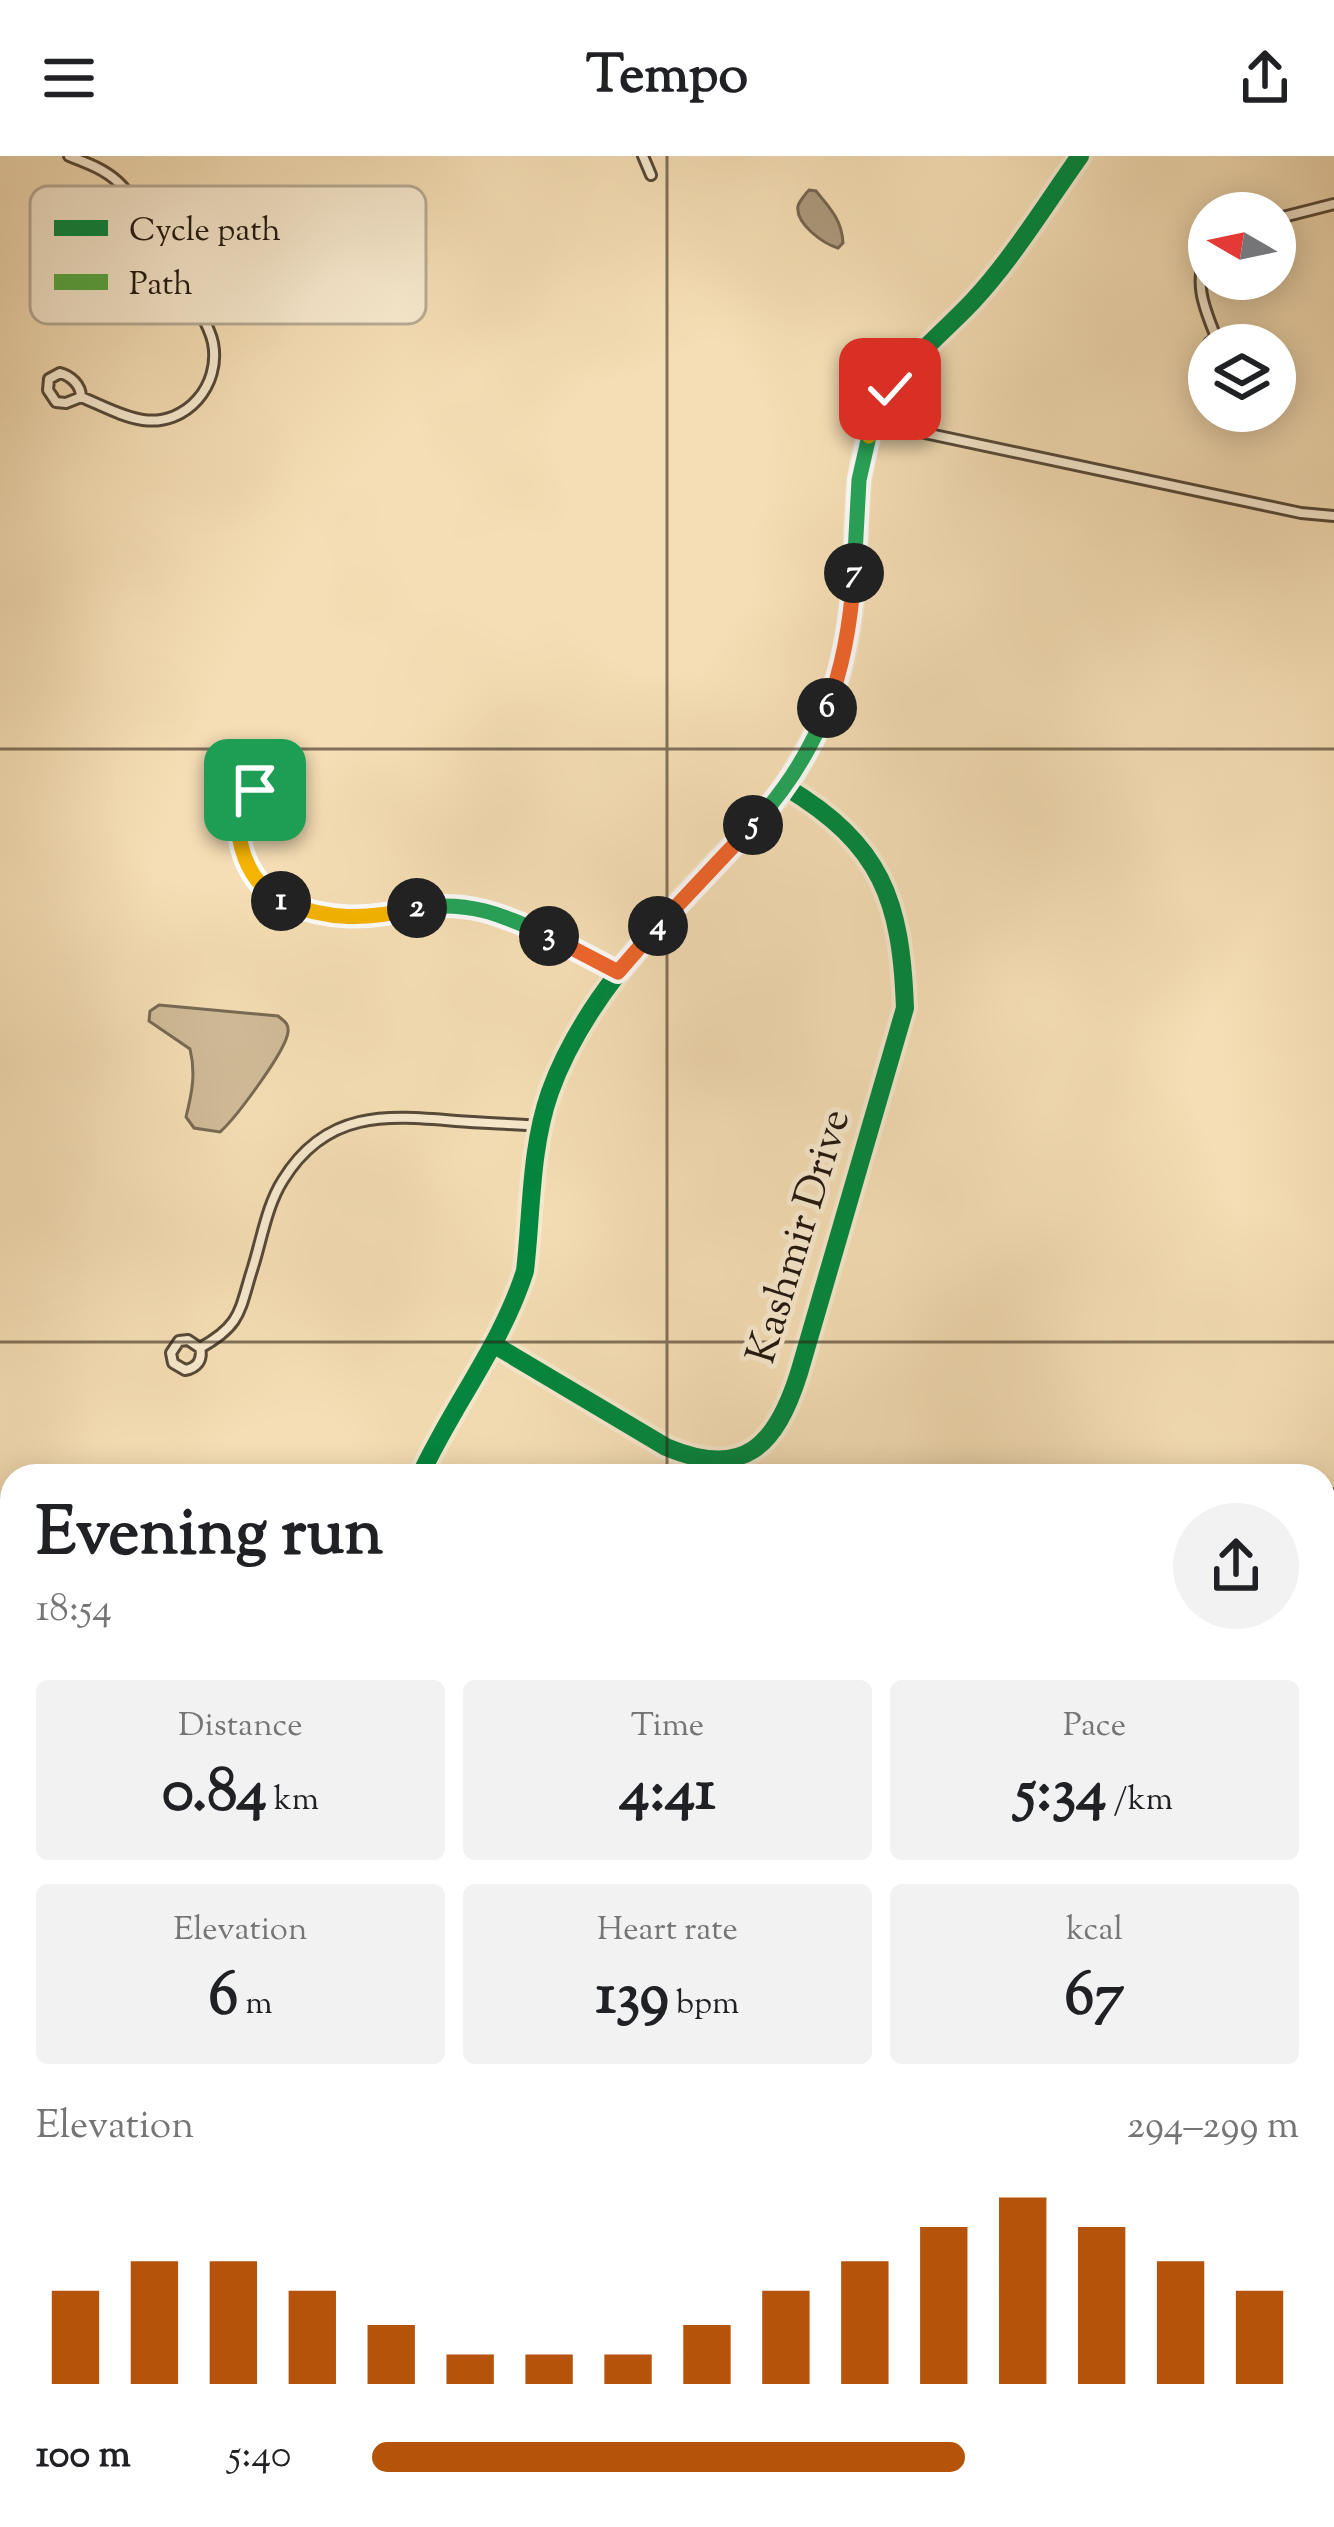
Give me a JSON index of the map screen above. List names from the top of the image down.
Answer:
{
  "streets": {
    "street": ["Kashmir Drive"]
  },
  "legend": ["Cycle path", "Path"],
  "north": "left",
  "page": {
    "header": "Tempo",
    "pins": [
      "7",
      "6",
      "5",
      "1",
      "2",
      "4",
      "3"
    ],
    "heading": ["Evening run", "18:54"],
    "stats": [
      ["Distance", "0.84 km"],
      ["Time", "4:41"],
      ["Pace", "5:34 /km"],
      ["Elevation", "6 m"],
      ["Heart rate", "139 bpm"],
      ["kcal", "67"]
    ],
    "chart": ["Elevation", "294–299 m"],
    "list": [
      {
        "name": "100 m",
        "note": "5:40"
      }
    ]
  }
}
